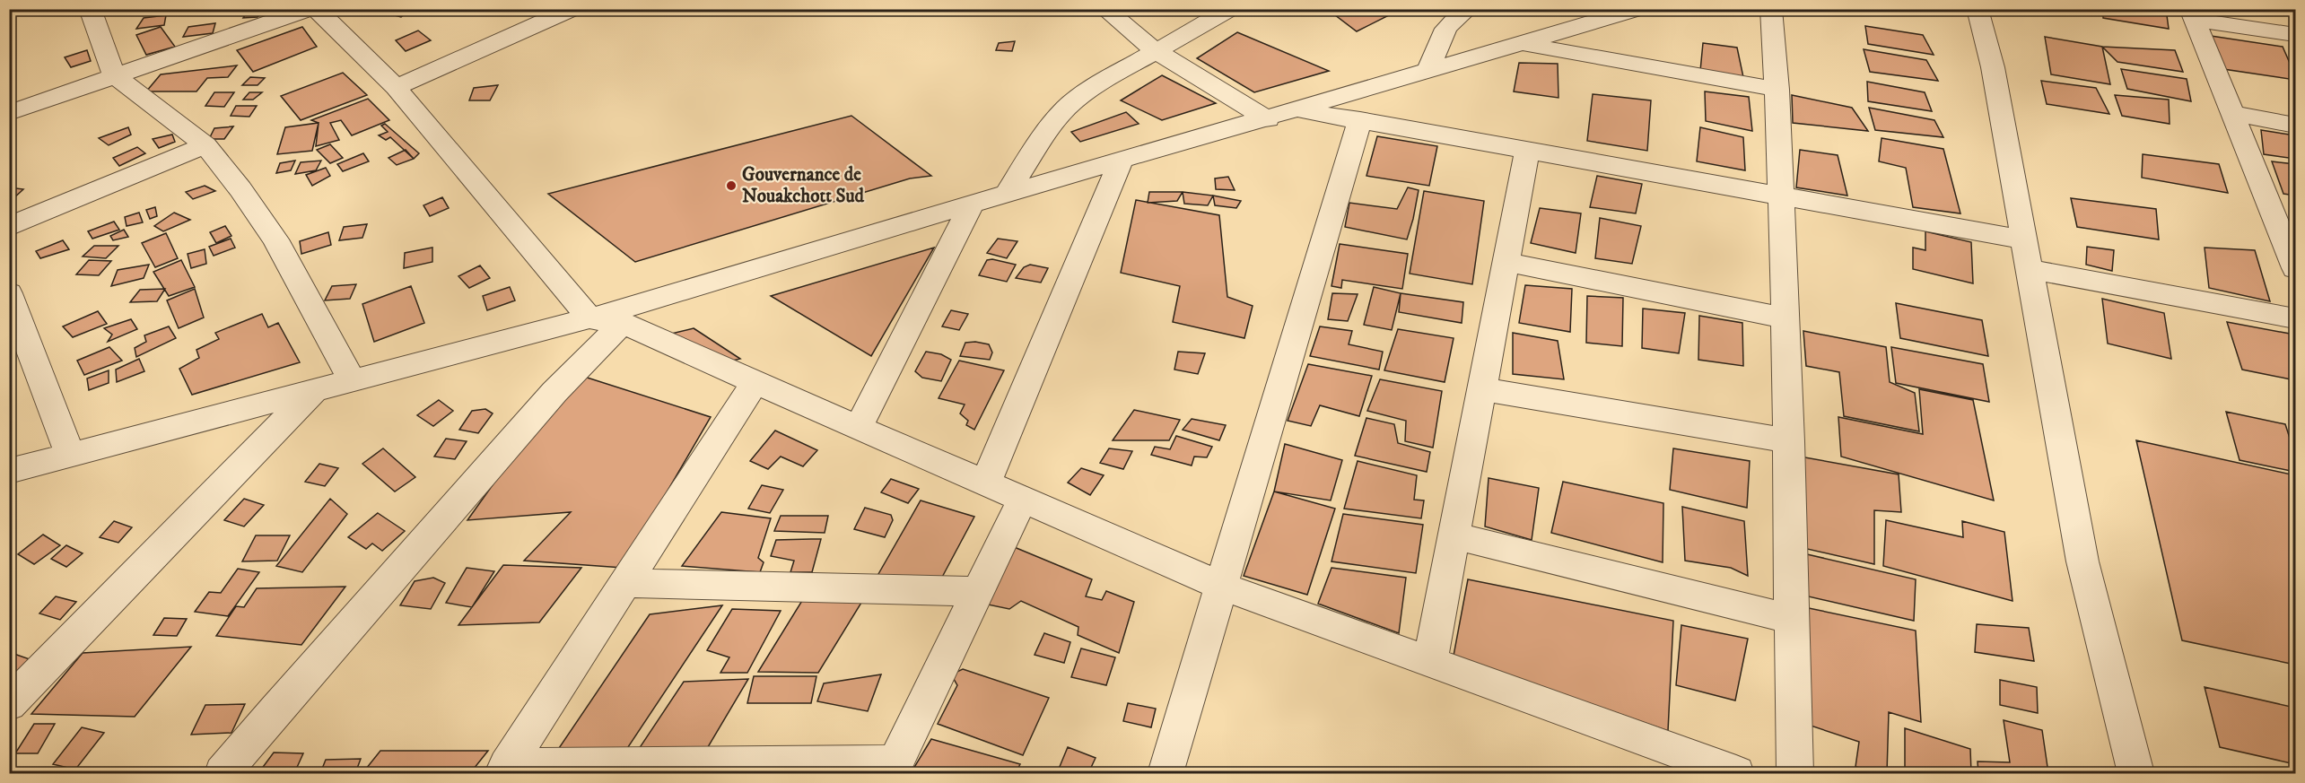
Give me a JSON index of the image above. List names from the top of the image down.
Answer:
{
  "places": ["Gouvernance de Nouakchott Sud"]
}
